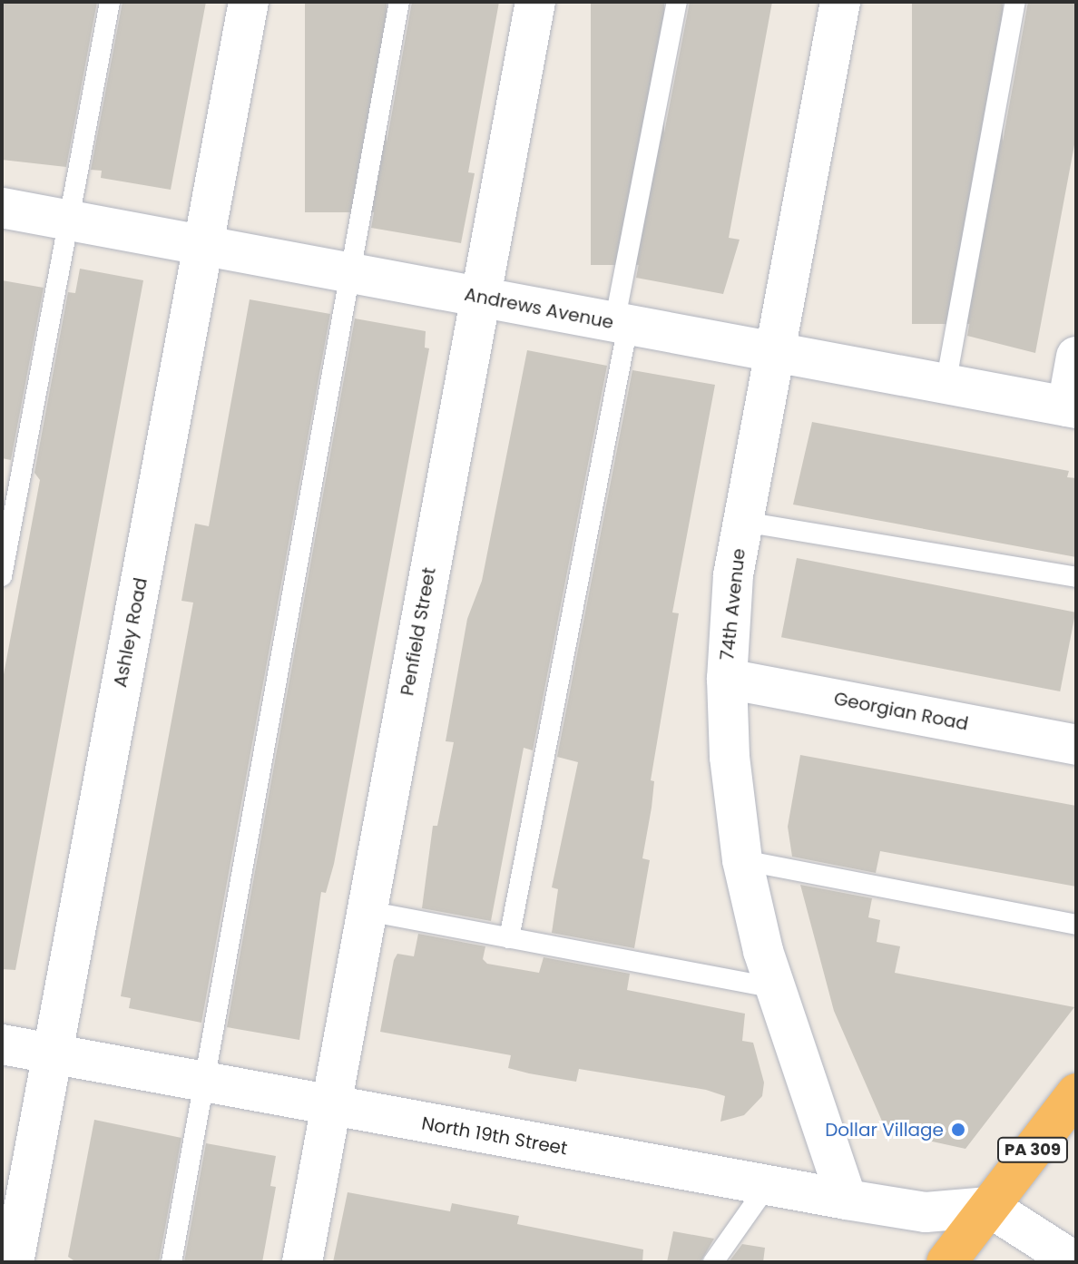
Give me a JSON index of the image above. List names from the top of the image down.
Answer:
{
  "streets": {
    "highway": ["PA 309"],
    "street": [
      "Andrews Avenue",
      "74th Avenue",
      "Penfield Street",
      "Ashley Road",
      "Georgian Road",
      "North 19th Street"
    ]
  },
  "crossings": [
    ["Andrews Avenue", "74th Avenue"],
    ["Andrews Avenue", "Penfield Street"],
    ["Andrews Avenue", "Ashley Road"],
    ["74th Avenue", "Georgian Road"],
    ["74th Avenue", "North 19th Street"],
    ["Penfield Street", "North 19th Street"],
    ["Ashley Road", "North 19th Street"],
    ["North 19th Street", "PA 309"]
  ],
  "places": ["Dollar Village"]
}
